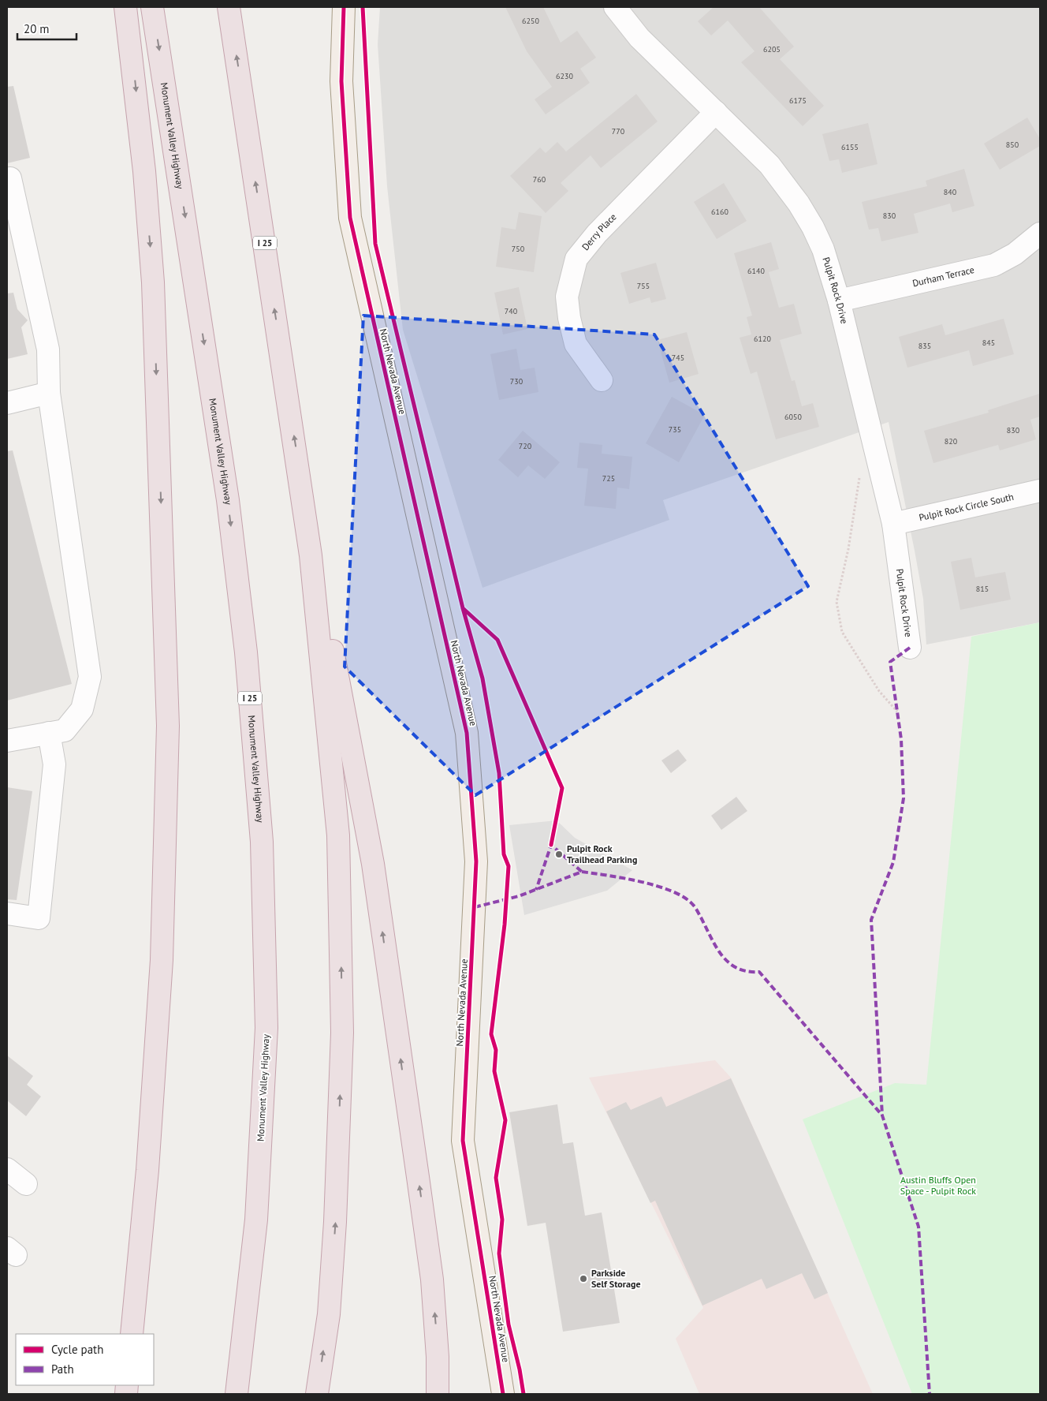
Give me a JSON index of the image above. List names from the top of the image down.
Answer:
{
  "streets": {
    "highway": ["Monument Valley Highway", "I 25"],
    "main road": ["North Nevada Avenue"],
    "street": [
      "Derry Place",
      "Durham Terrace",
      "Pulpit Rock Drive",
      "Pulpit Rock Circle South"
    ]
  },
  "crossings": [
    ["Derry Place", "Pulpit Rock Drive"],
    ["Durham Terrace", "Pulpit Rock Drive"],
    ["Pulpit Rock Drive", "Pulpit Rock Circle South"]
  ],
  "parks": ["Austin Bluffs Open Space - Pulpit Rock"],
  "places": ["Pulpit Rock Trailhead Parking", "Parkside Self Storage"],
  "house_numbers": [
    "6250",
    "6205",
    "6230",
    "6175",
    "770",
    "850",
    "6155",
    "760",
    "840",
    "6160",
    "830",
    "750",
    "6140",
    "755",
    "740",
    "6120",
    "845",
    "835",
    "745",
    "730",
    "6050",
    "735",
    "830",
    "820",
    "720",
    "725",
    "815"
  ],
  "legend": ["Cycle path", "Path"],
  "scale_bar": "20 m"
}
